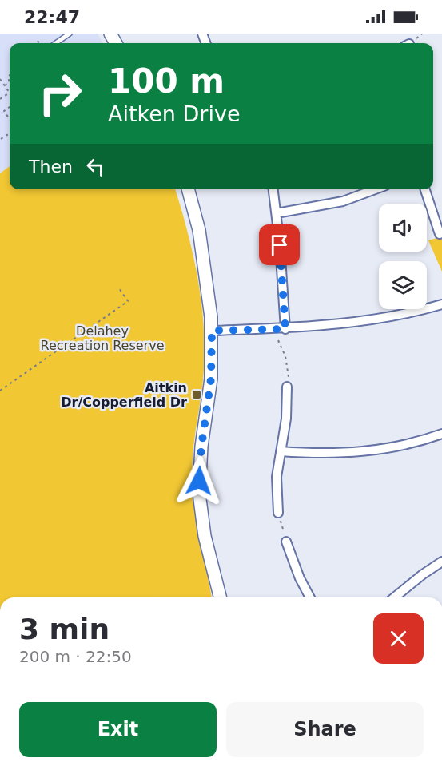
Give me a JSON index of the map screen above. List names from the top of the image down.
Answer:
{
  "parks": ["Delahey Recreation Reserve"],
  "places": {
    "transit": ["Aitkin Dr/Copperfield Dr"]
  },
  "page": {
    "status": "22:47",
    "turn": ["100 m", "Aitken Drive"],
    "then": "Then",
    "heading": ["3 min", "200 m · 22:50"],
    "buttons": ["Exit", "Share"]
  }
}
